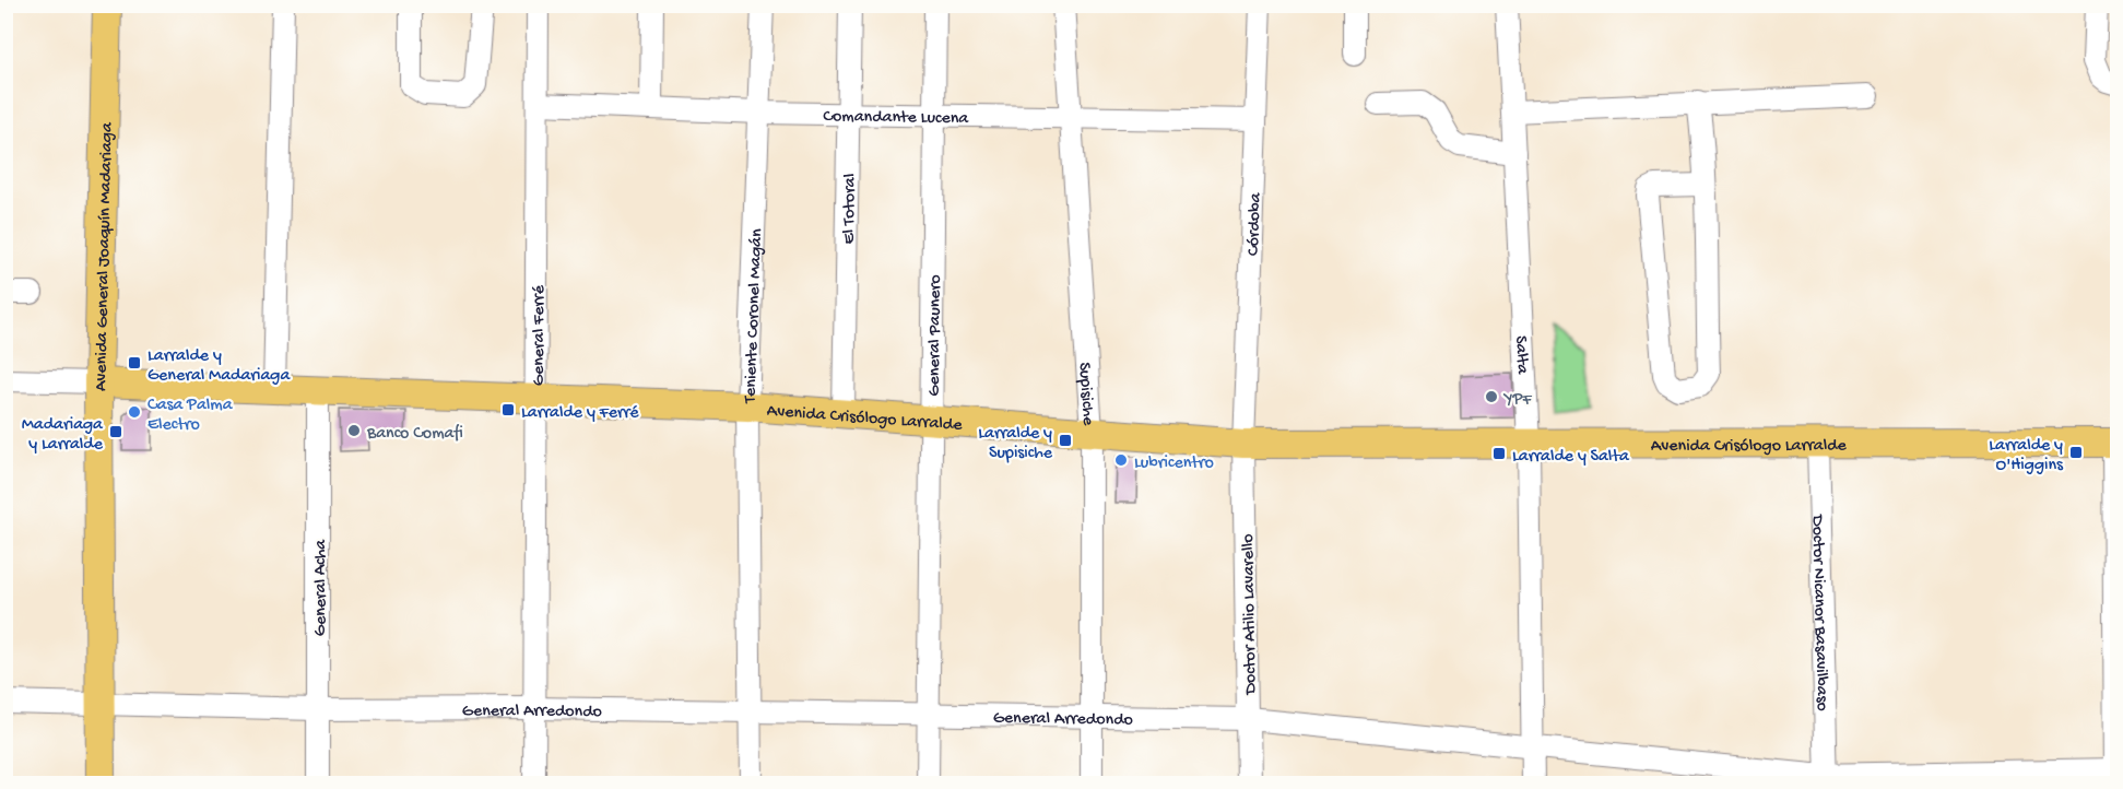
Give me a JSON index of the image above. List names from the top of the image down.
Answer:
{
  "streets": {
    "main road": ["Avenida General Joaquín Madariaga", "Avenida Crisólogo Larralde"],
    "street": [
      "Comandante Lucena",
      "El Totoral",
      "Córdoba",
      "Teniente Coronel Magán",
      "General Ferré",
      "General Paunero",
      "Salta",
      "Supisiche",
      "General Acha",
      "Doctor Atilio Lavarello",
      "Doctor Nicanor Basavilbaso",
      "General Arredondo"
    ]
  },
  "crossings": [
    ["Comandante Lucena", "El Totoral"],
    ["Comandante Lucena", "Córdoba"],
    ["Comandante Lucena", "Teniente Coronel Magán"],
    ["Comandante Lucena", "General Ferré"],
    ["Comandante Lucena", "General Paunero"],
    ["Comandante Lucena", "Supisiche"],
    ["El Totoral", "Avenida Crisólogo Larralde"],
    ["Córdoba", "Avenida Crisólogo Larralde"],
    ["Córdoba", "Doctor Atilio Lavarello"],
    ["Avenida General Joaquín Madariaga", "Avenida Crisólogo Larralde"],
    ["Avenida General Joaquín Madariaga", "General Arredondo"],
    ["Teniente Coronel Magán", "Avenida Crisólogo Larralde"],
    ["Teniente Coronel Magán", "General Arredondo"],
    ["General Ferré", "Avenida Crisólogo Larralde"],
    ["General Ferré", "General Arredondo"],
    ["General Paunero", "Avenida Crisólogo Larralde"],
    ["General Paunero", "General Arredondo"],
    ["Salta", "Avenida Crisólogo Larralde"],
    ["Salta", "General Arredondo"],
    ["Supisiche", "Avenida Crisólogo Larralde"],
    ["Supisiche", "General Arredondo"],
    ["Avenida Crisólogo Larralde", "General Acha"],
    ["Avenida Crisólogo Larralde", "Doctor Atilio Lavarello"],
    ["Avenida Crisólogo Larralde", "Doctor Nicanor Basavilbaso"],
    ["General Acha", "General Arredondo"],
    ["Doctor Atilio Lavarello", "General Arredondo"],
    ["Doctor Nicanor Basavilbaso", "General Arredondo"]
  ],
  "places": {
    "transit": [
      "Larralde y General Madariaga",
      "Larralde y Ferré",
      "Madariaga y Larralde",
      "Larralde y Supisiche",
      "Larralde y O'Higgins",
      "Larralde y Salta"
    ],
    "other": [
      "YPF",
      "Casa Palma Electro",
      "Banco Comafi",
      "Lubricentro"
    ]
  }
}
